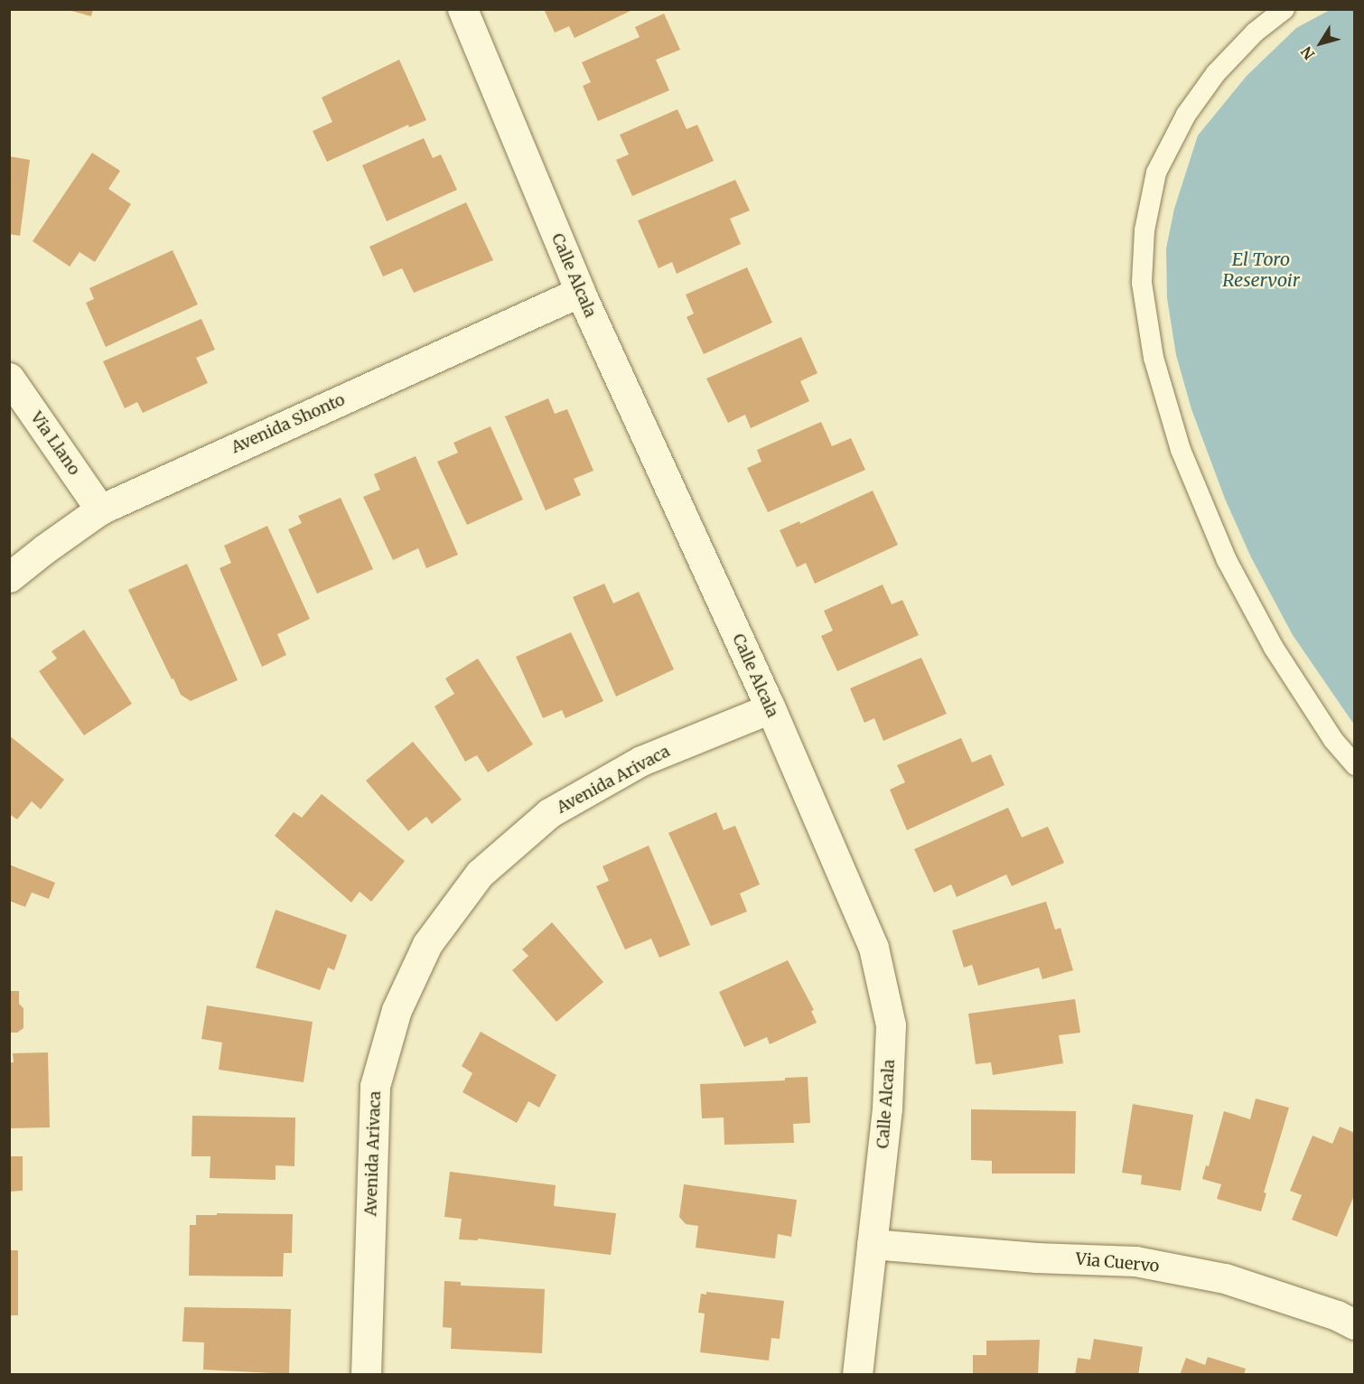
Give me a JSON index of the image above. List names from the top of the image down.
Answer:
{
  "streets": {
    "street": [
      "Calle Alcala",
      "Avenida Shonto",
      "Via Llano",
      "Avenida Arivaca",
      "Via Cuervo"
    ]
  },
  "crossings": [
    ["Calle Alcala", "Avenida Shonto"],
    ["Calle Alcala", "Avenida Arivaca"],
    ["Calle Alcala", "Via Cuervo"],
    ["Avenida Shonto", "Via Llano"]
  ],
  "water": ["El Toro Reservoir"],
  "north": "bottom left"
}
